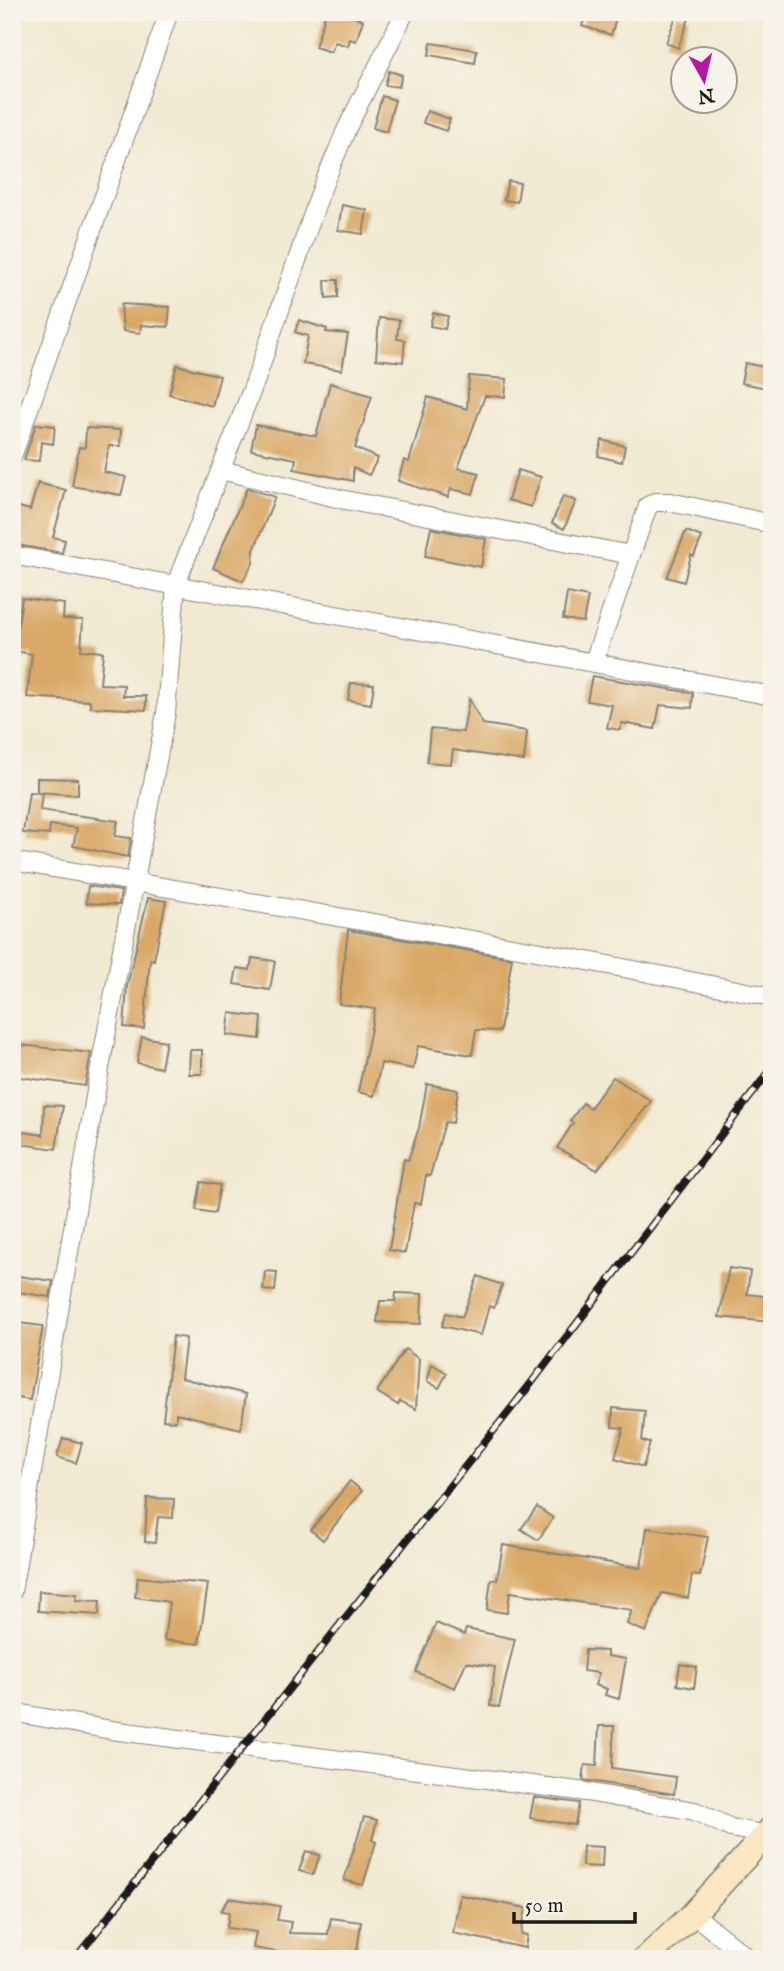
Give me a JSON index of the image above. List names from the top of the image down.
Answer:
{
  "scale_bar": "50 m",
  "north": "bottom"
}
